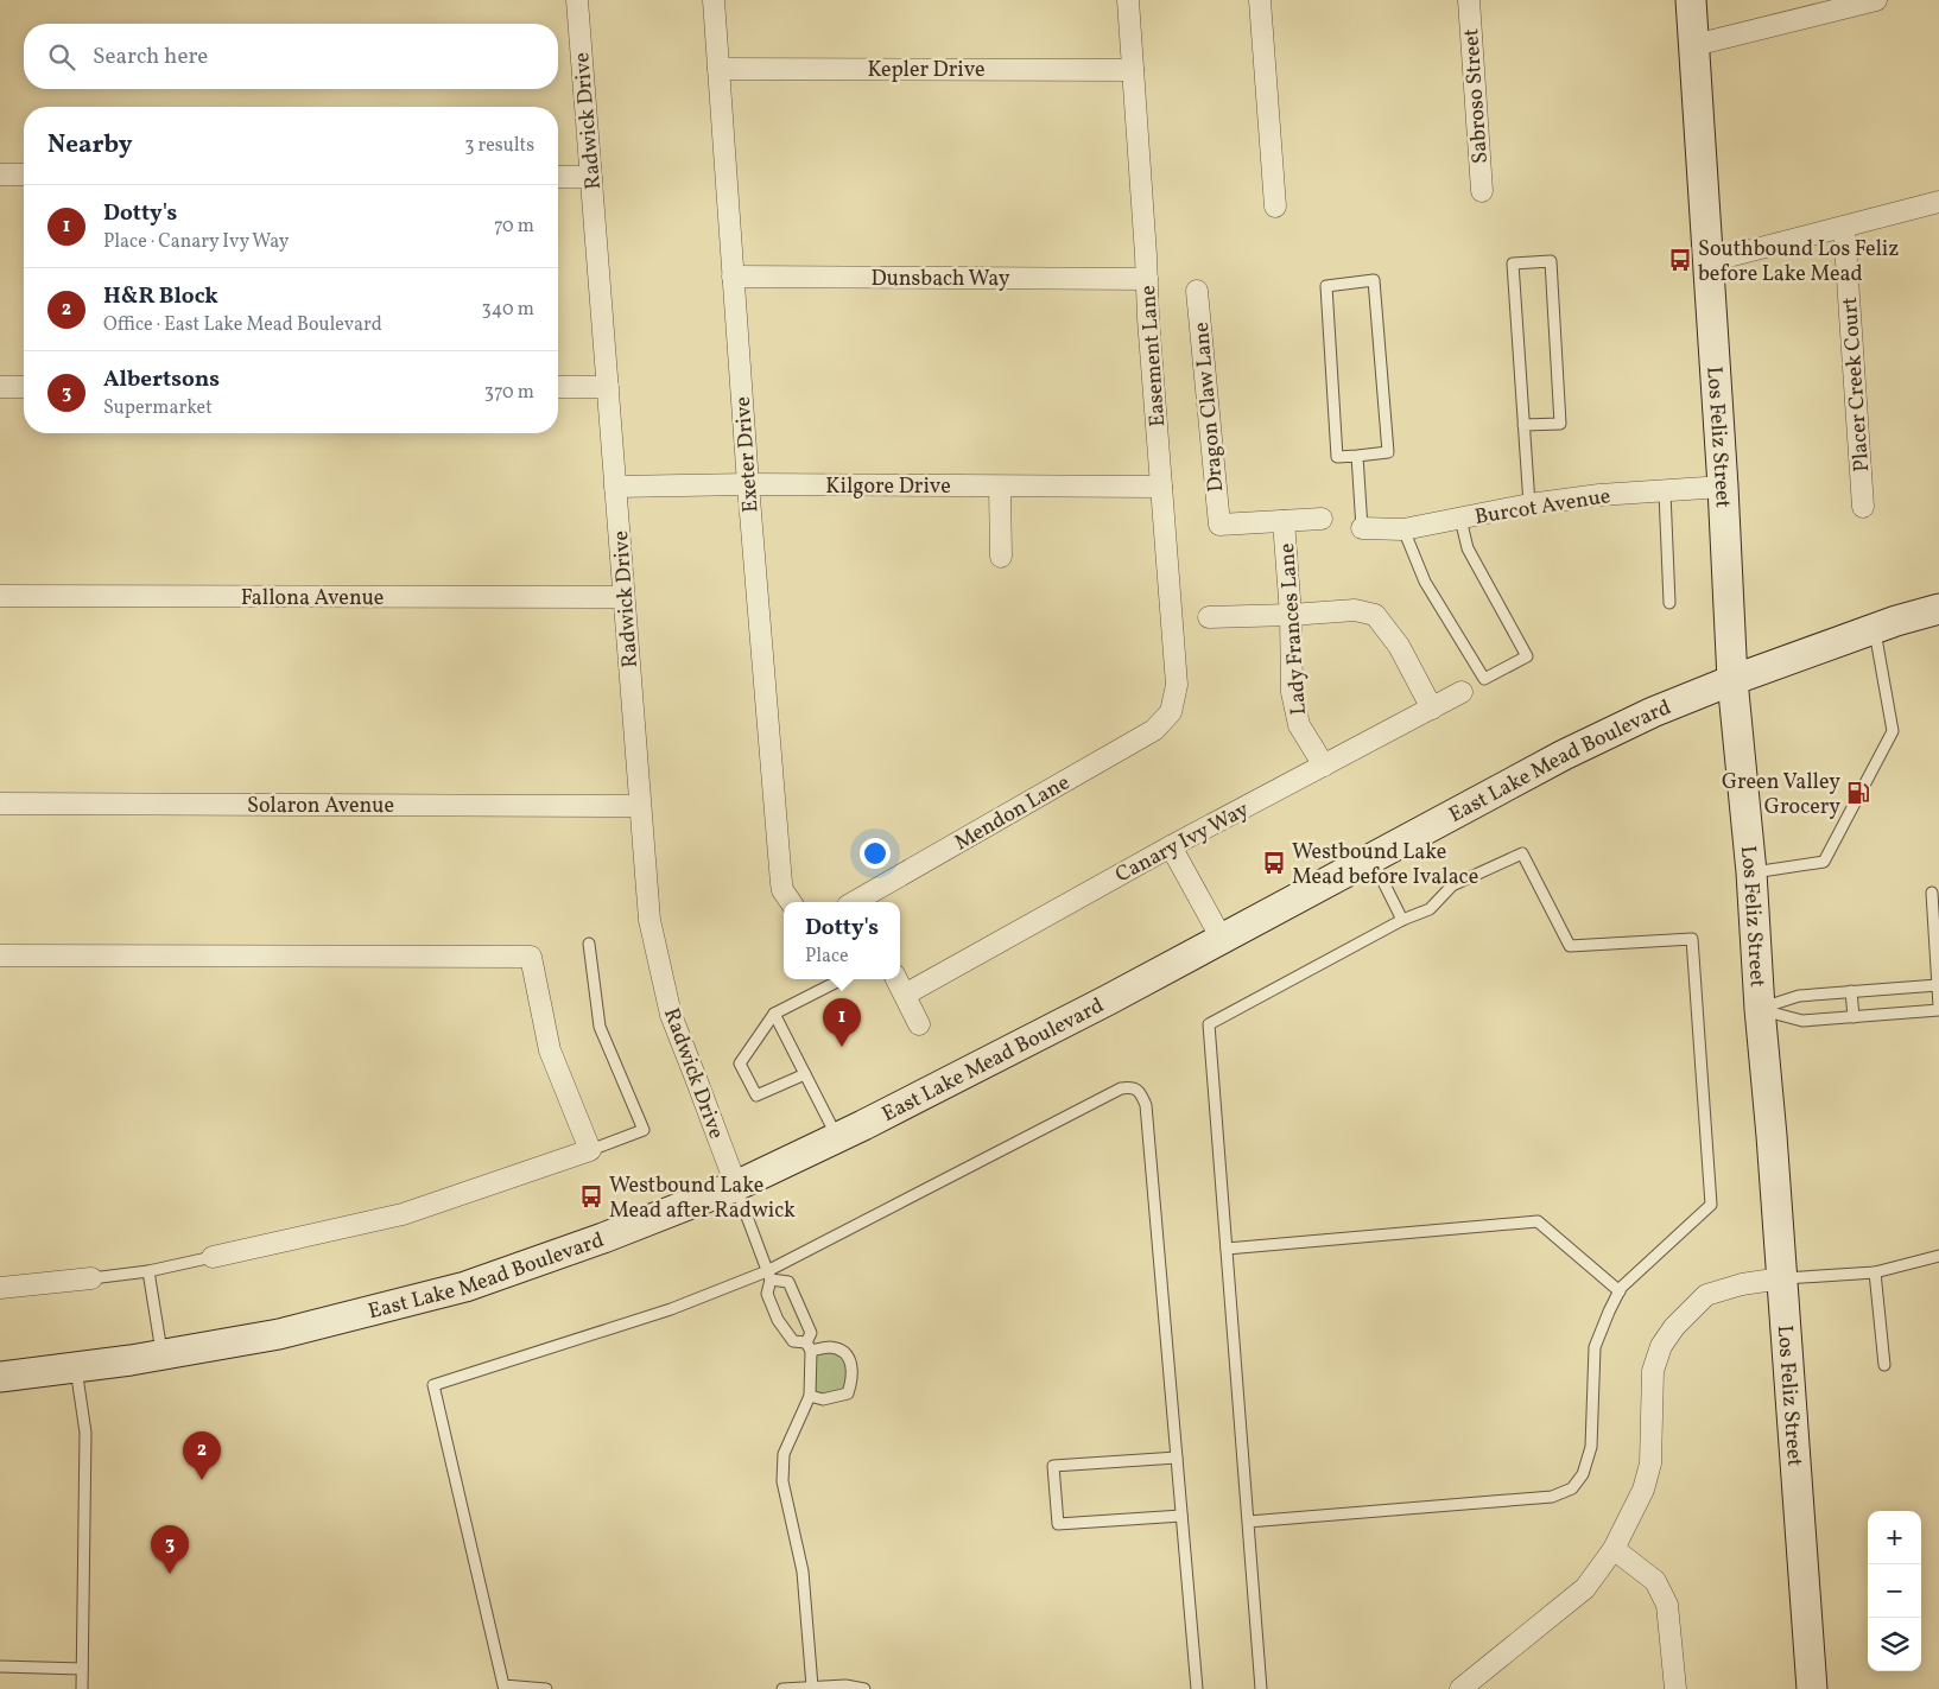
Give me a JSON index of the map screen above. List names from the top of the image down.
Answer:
{
  "streets": {
    "main road": ["Los Feliz Street", "East Lake Mead Boulevard"],
    "street": [
      "Kepler Drive",
      "Sabroso Street",
      "Radwick Drive",
      "Dunsbach Way",
      "Easement Lane",
      "Placer Creek Court",
      "Dragon Claw Lane",
      "Exeter Drive",
      "Kilgore Drive",
      "Burcot Avenue",
      "Fallona Avenue",
      "Lady Frances Lane",
      "Solaron Avenue",
      "Mendon Lane",
      "Canary Ivy Way"
    ]
  },
  "crossings": [
    ["Kepler Drive", "Easement Lane"],
    ["Kepler Drive", "Exeter Drive"],
    ["Radwick Drive", "Kilgore Drive"],
    ["Radwick Drive", "Fallona Avenue"],
    ["Radwick Drive", "East Lake Mead Boulevard"],
    ["Radwick Drive", "Solaron Avenue"],
    ["Dunsbach Way", "Easement Lane"],
    ["Dunsbach Way", "Exeter Drive"],
    ["Easement Lane", "Kilgore Drive"],
    ["Easement Lane", "Mendon Lane"],
    ["Dragon Claw Lane", "Lady Frances Lane"],
    ["Los Feliz Street", "Burcot Avenue"],
    ["Los Feliz Street", "East Lake Mead Boulevard"],
    ["Exeter Drive", "Kilgore Drive"],
    ["Lady Frances Lane", "Canary Ivy Way"]
  ],
  "places": {
    "bus stop": ["Southbound Los Feliz before Lake Mead", "Westbound Lake Mead before Ivalace", "Westbound Lake Mead after Radwick"],
    "fuel station": ["Green Valley Grocery"]
  },
  "page": {
    "search": "Search here",
    "heading": ["Nearby", "3 results"],
    "list": [
      {
        "mark": "1",
        "name": "Dotty's",
        "note": "Place · Canary Ivy Way",
        "value": "70 m"
      },
      {
        "mark": "2",
        "name": "H&R Block",
        "note": "Office · East Lake Mead Boulevard",
        "value": "340 m"
      },
      {
        "mark": "3",
        "name": "Albertsons",
        "note": "Supermarket",
        "value": "370 m"
      }
    ],
    "popup": ["Dotty's", "Place"],
    "pins": ["1", "2", "3"],
    "map_buttons": ["+", "−"]
  }
}
